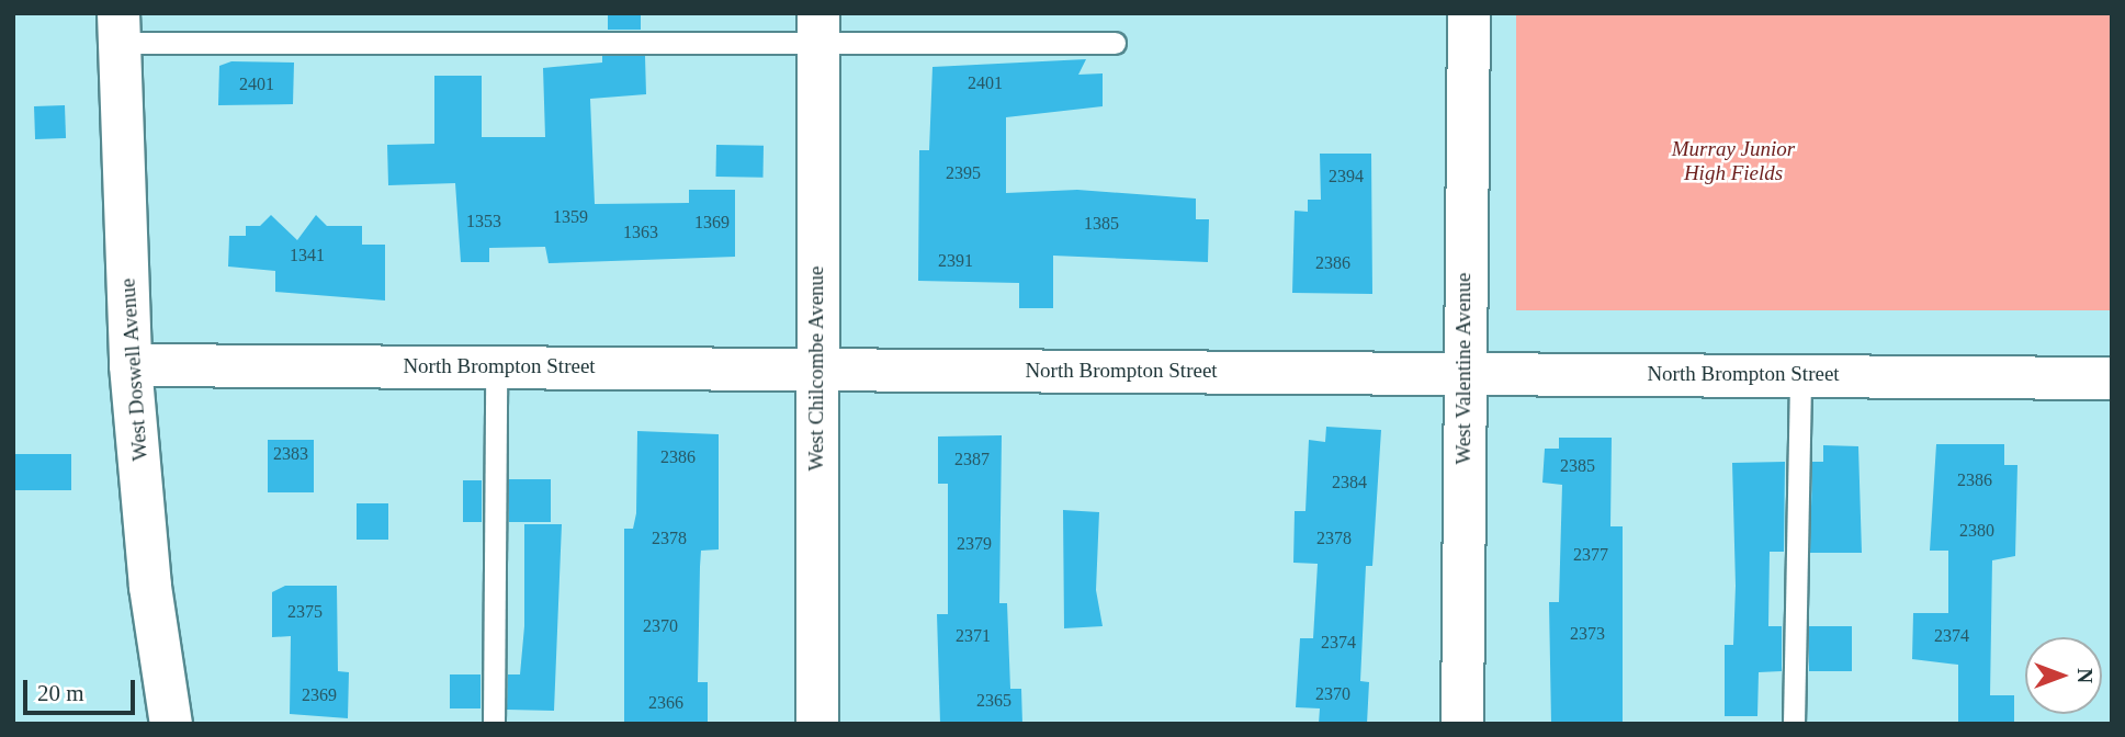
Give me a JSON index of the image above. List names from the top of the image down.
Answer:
{
  "streets": {
    "street": [
      "North Brompton Street",
      "West Chilcombe Avenue",
      "West Valentine Avenue",
      "West Doswell Avenue"
    ]
  },
  "crossings": [
    ["North Brompton Street", "West Chilcombe Avenue"],
    ["North Brompton Street", "West Valentine Avenue"],
    ["North Brompton Street", "West Doswell Avenue"]
  ],
  "parks": ["Murray Junior High Fields"],
  "house_numbers": [
    "2401",
    "2401",
    "2395",
    "2394",
    "1359",
    "1353",
    "1369",
    "1385",
    "1363",
    "1341",
    "2391",
    "2386",
    "2383",
    "2386",
    "2387",
    "2385",
    "2386",
    "2384",
    "2380",
    "2378",
    "2378",
    "2379",
    "2377",
    "2375",
    "2370",
    "2373",
    "2371",
    "2374",
    "2374",
    "2370",
    "2369",
    "2365",
    "2366"
  ],
  "scale_bar": "20 m",
  "north": "right"
}
